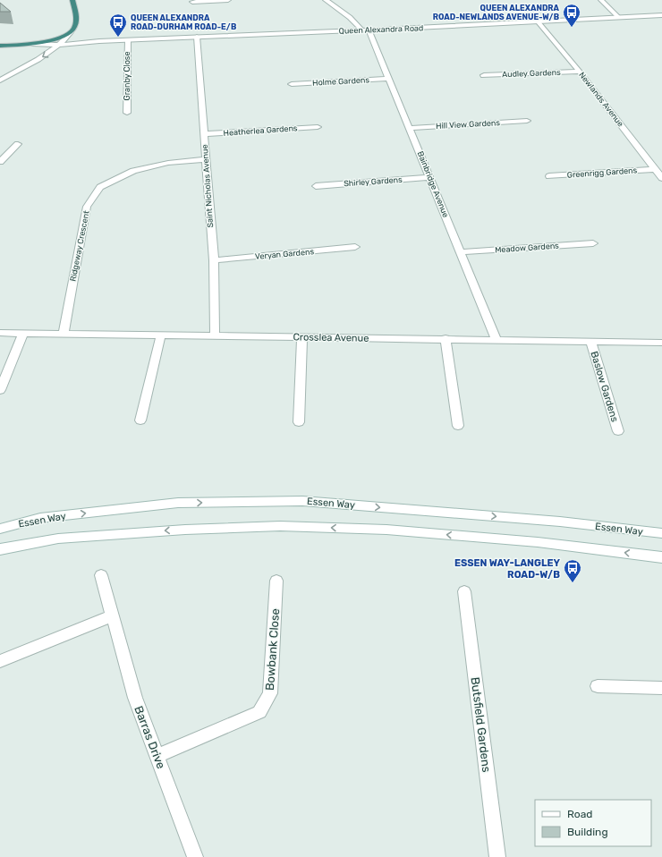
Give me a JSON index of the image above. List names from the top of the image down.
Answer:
{
  "streets": {
    "street": [
      "Queen Alexandra Road",
      "Audley Gardens",
      "Granby Close",
      "Holme Gardens",
      "Newlands Avenue",
      "Hill View Gardens",
      "Heatherlea Gardens",
      "Greenrigg Gardens",
      "Shirley Gardens",
      "Bainbridge Avenue",
      "Saint Nicholas Avenue",
      "Ridgeway Crescent",
      "Meadow Gardens",
      "Veryan Gardens",
      "Crosslea Avenue",
      "Baslow Gardens",
      "Essen Way",
      "Bowbank Close",
      "Butsfield Gardens",
      "Barras Drive"
    ]
  },
  "crossings": [
    ["Queen Alexandra Road", "Granby Close"],
    ["Queen Alexandra Road", "Newlands Avenue"],
    ["Queen Alexandra Road", "Bainbridge Avenue"],
    ["Queen Alexandra Road", "Saint Nicholas Avenue"],
    ["Audley Gardens", "Newlands Avenue"],
    ["Holme Gardens", "Bainbridge Avenue"],
    ["Newlands Avenue", "Greenrigg Gardens"],
    ["Hill View Gardens", "Bainbridge Avenue"],
    ["Heatherlea Gardens", "Saint Nicholas Avenue"],
    ["Shirley Gardens", "Bainbridge Avenue"],
    ["Bainbridge Avenue", "Meadow Gardens"],
    ["Bainbridge Avenue", "Crosslea Avenue"],
    ["Saint Nicholas Avenue", "Ridgeway Crescent"],
    ["Saint Nicholas Avenue", "Veryan Gardens"],
    ["Saint Nicholas Avenue", "Crosslea Avenue"],
    ["Ridgeway Crescent", "Crosslea Avenue"],
    ["Crosslea Avenue", "Baslow Gardens"],
    ["Bowbank Close", "Barras Drive"]
  ],
  "places": {
    "bus stop": ["QUEEN ALEXANDRA ROAD-NEWLANDS AVENUE-W/B", "QUEEN ALEXANDRA ROAD-DURHAM ROAD-E/B", "ESSEN WAY-LANGLEY ROAD-W/B"]
  },
  "legend": ["Road", "Building"]
}
